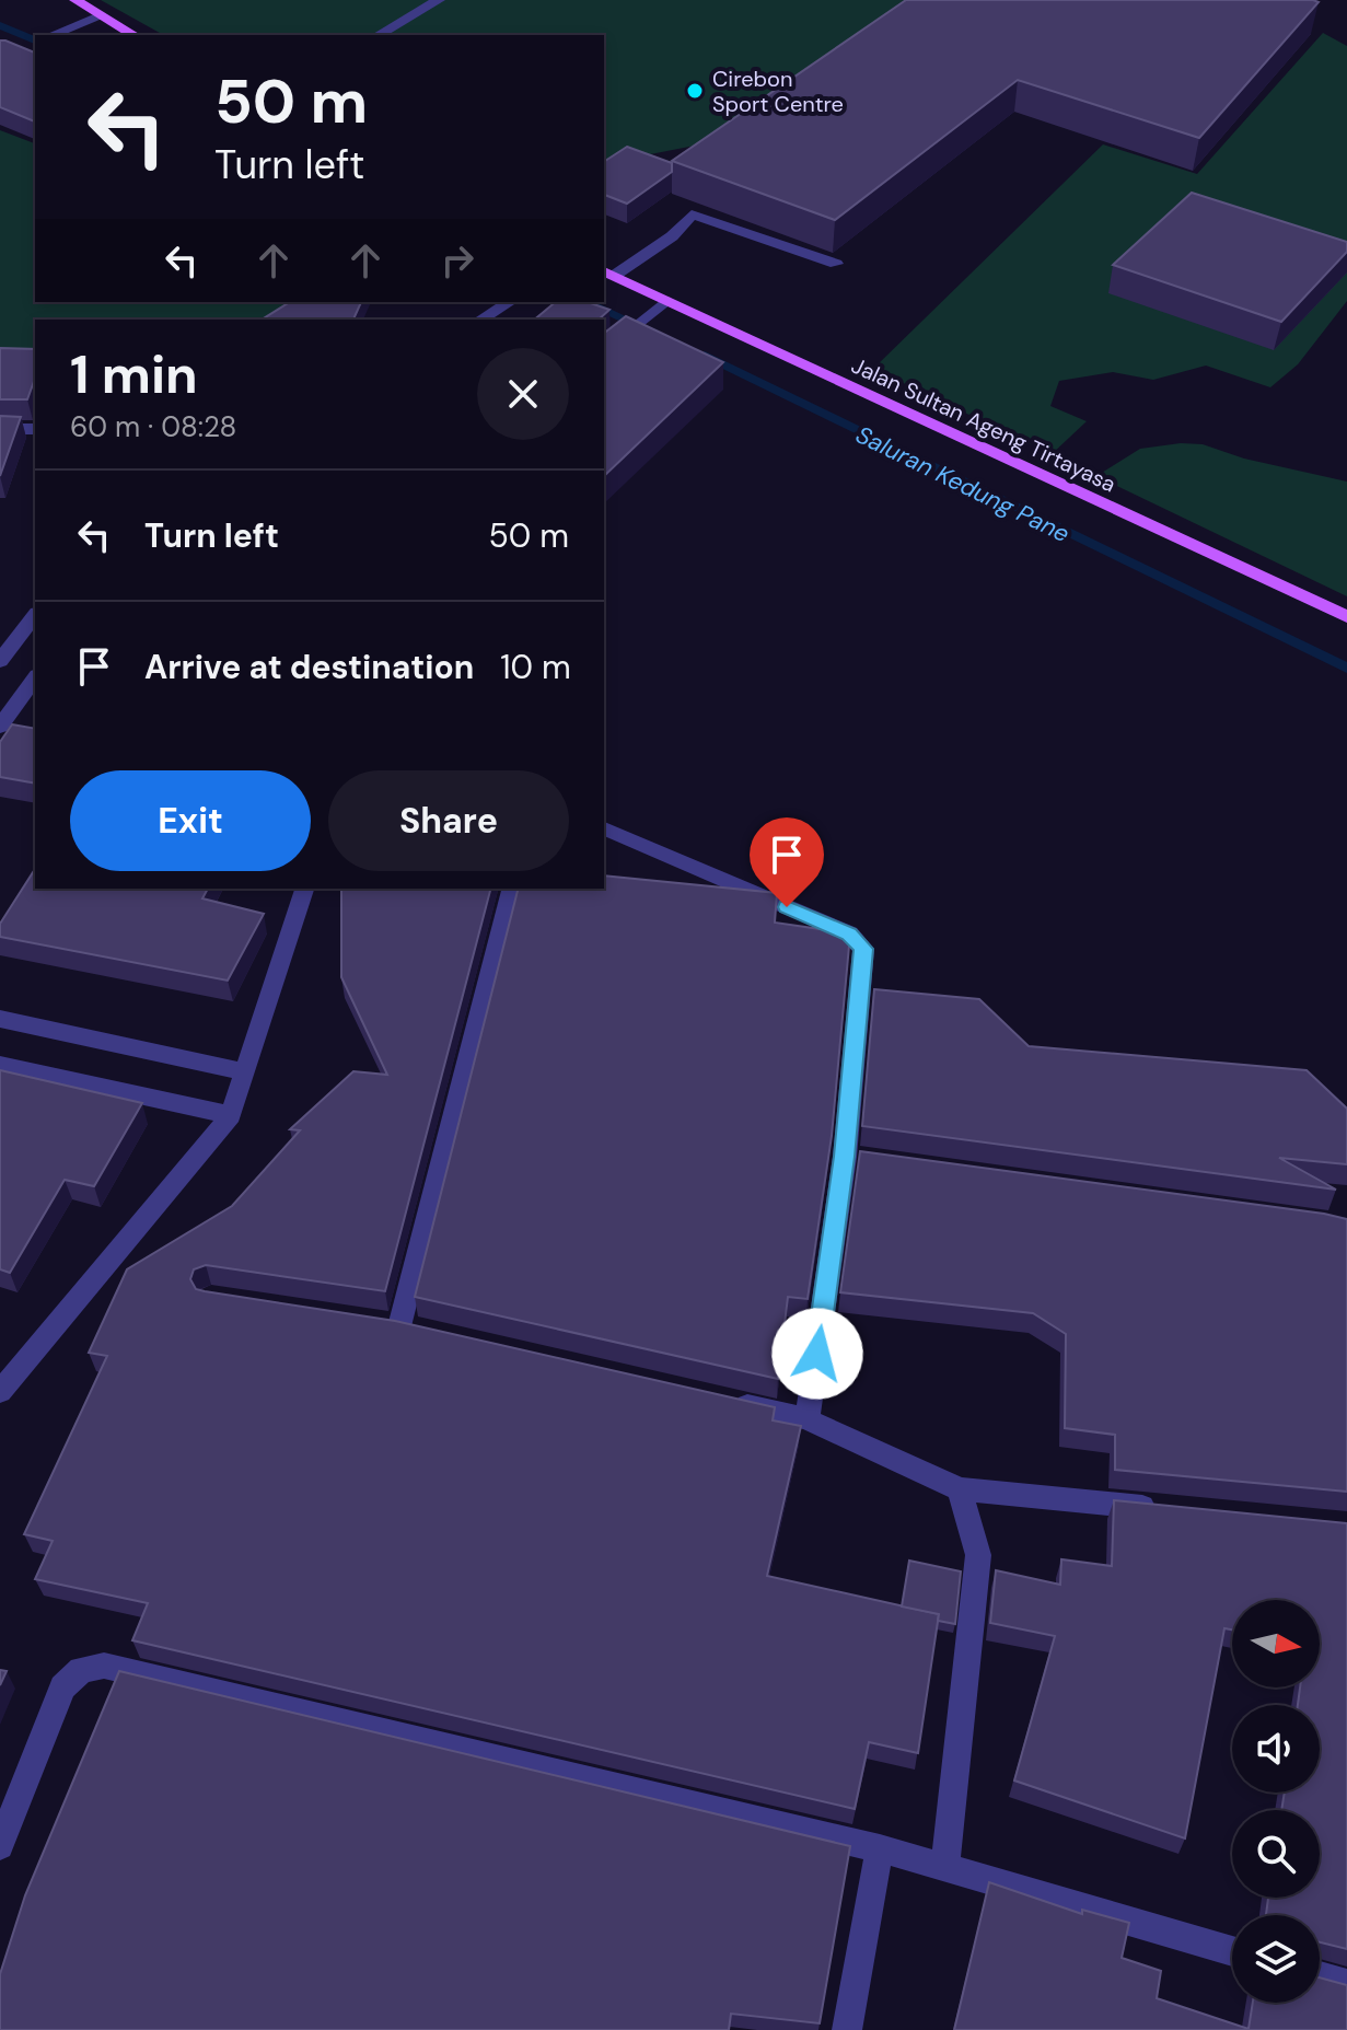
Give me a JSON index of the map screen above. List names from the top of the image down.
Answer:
{
  "streets": {
    "main road": ["Jalan Sultan Ageng Tirtayasa"]
  },
  "water": ["Saluran Kedung Pane"],
  "places": ["Cirebon Sport Centre"],
  "north": "right",
  "page": {
    "turn": ["50 m", "Turn left"],
    "heading": ["1 min", "60 m · 08:28"],
    "list": [
      {
        "name": "Turn left",
        "value": "50 m"
      },
      {
        "name": "Arrive at destination",
        "value": "10 m"
      }
    ],
    "buttons": ["Exit", "Share"]
  }
}
